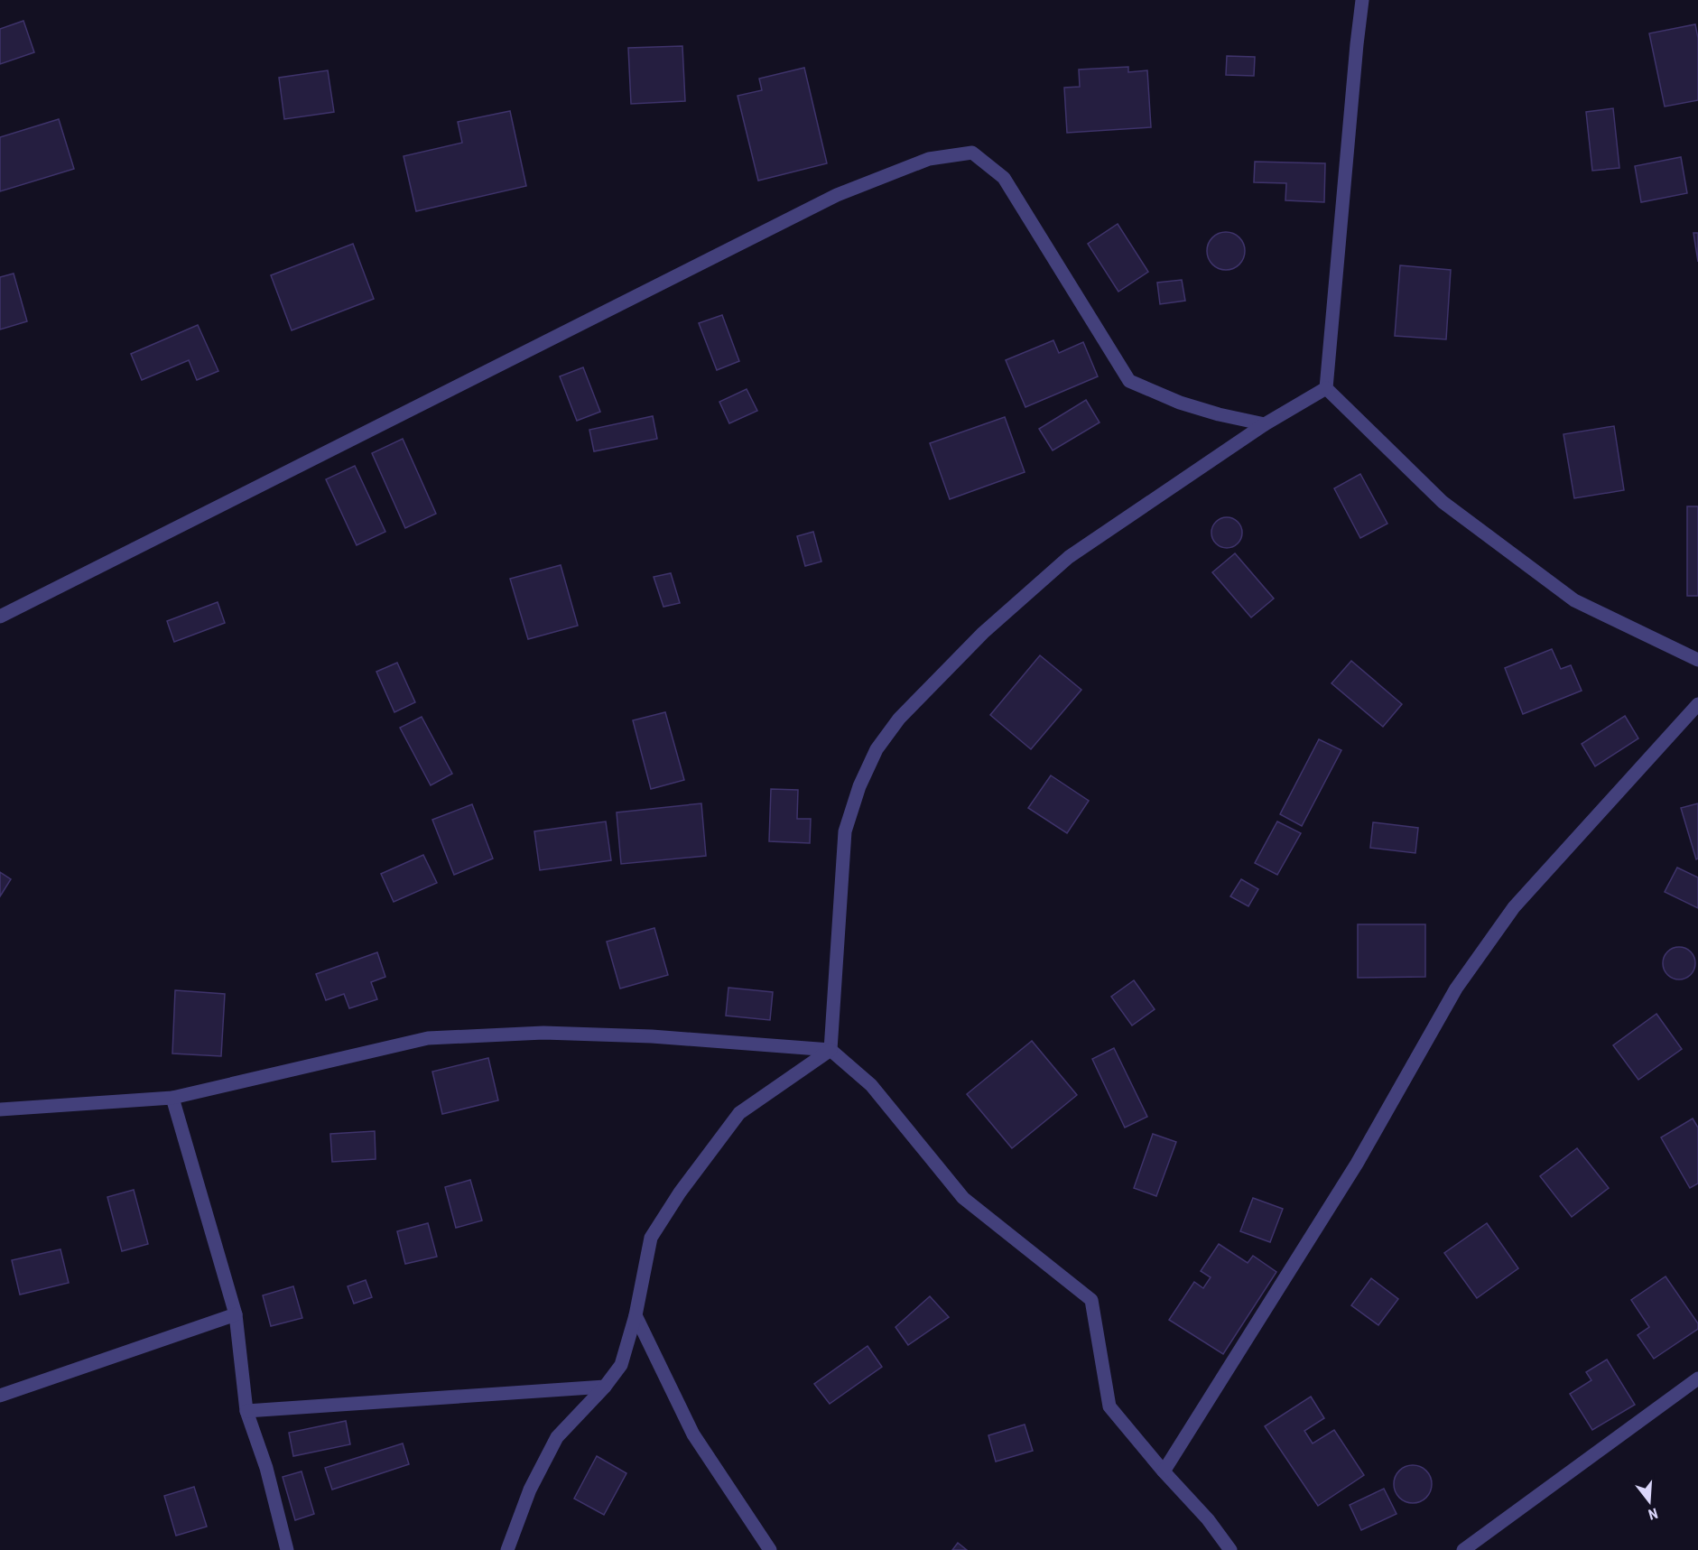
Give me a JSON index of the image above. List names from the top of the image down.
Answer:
{
  "north": "bottom"
}
